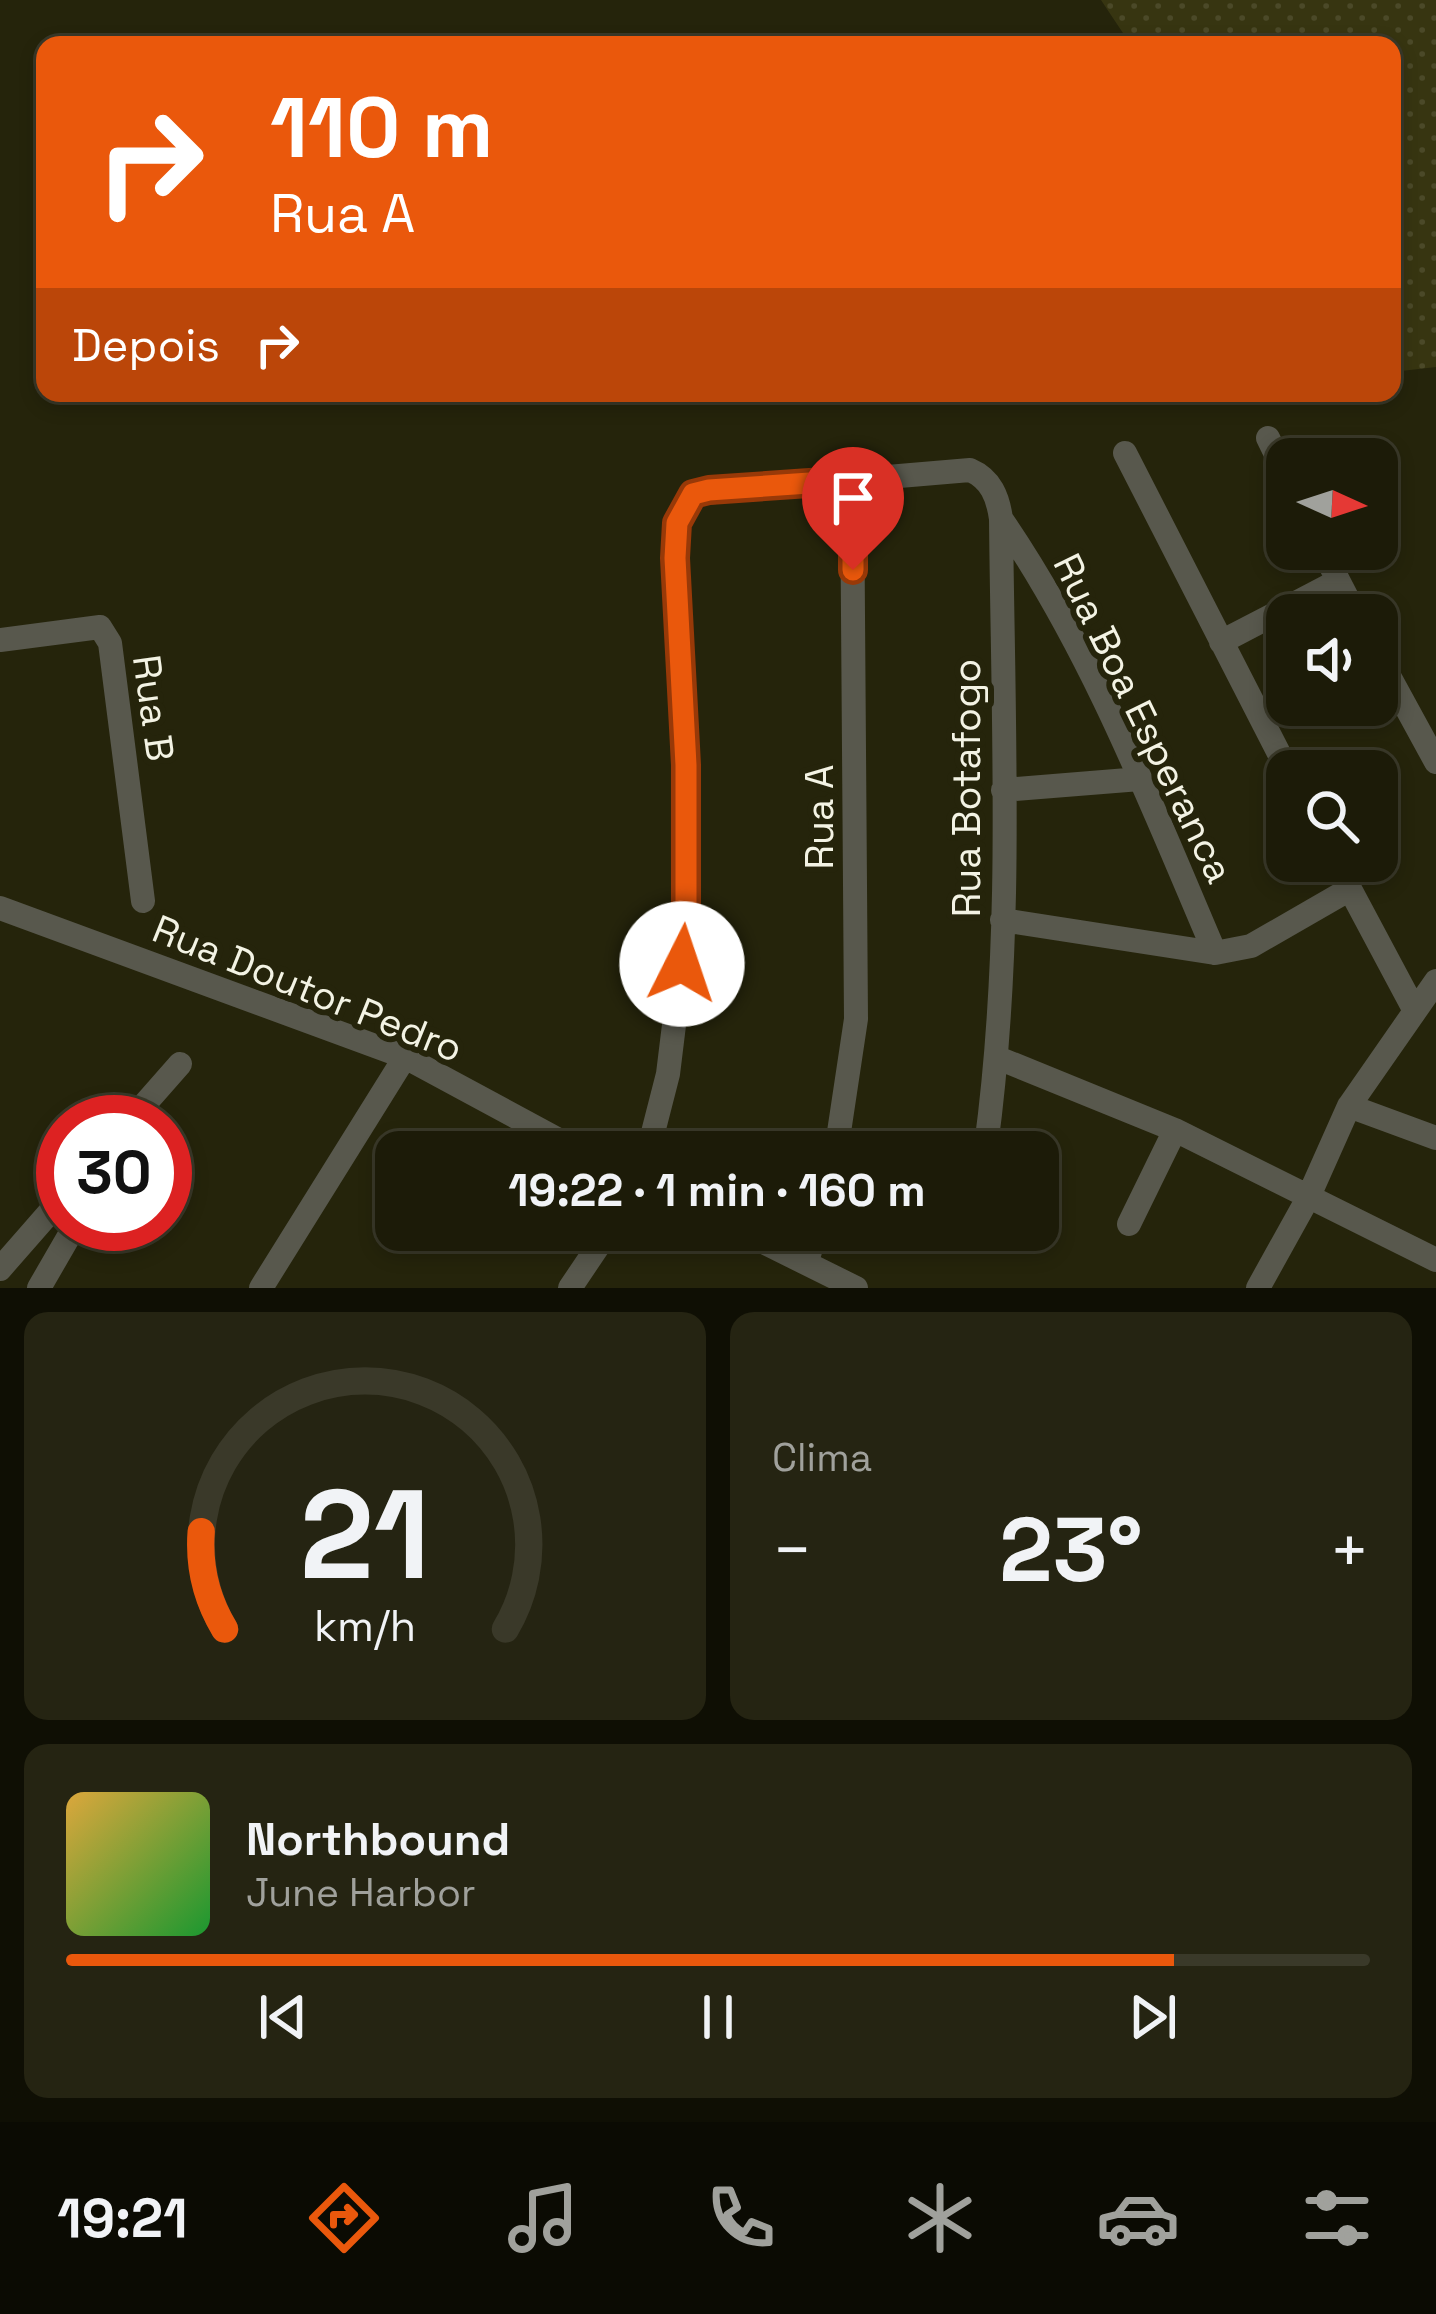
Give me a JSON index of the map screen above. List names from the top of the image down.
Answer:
{
  "streets": {
    "street": [
      "Rua B",
      "Rua Boa Esperanca",
      "Rua Botafogo",
      "Rua A",
      "Rua Doutor Pedro"
    ]
  },
  "crossings": [
    ["Rua Boa Esperanca", "Rua Botafogo"],
    ["Rua Boa Esperanca", "Rua A"]
  ],
  "north": "right",
  "page": {
    "turn": ["110 m", "Rua A"],
    "then": "Depois",
    "limit": "30",
    "trip": "19:22 · 1 min · 160 m",
    "tile": "Clima",
    "heat": ["−", "23°", "+"],
    "song": ["Northbound", "June Harbor"],
    "tabs": "19:21",
    "gauge": ["21", "km/h"]
  }
}
